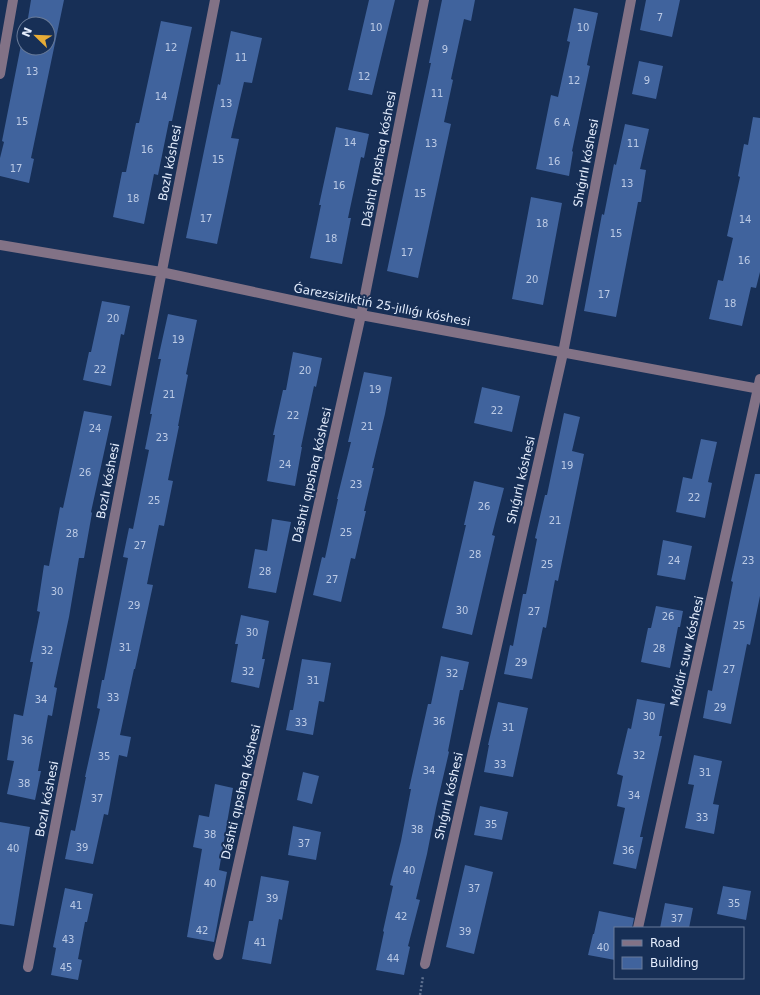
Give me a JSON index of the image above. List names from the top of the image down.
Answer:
{
  "streets": {
    "street": [
      "Dáshti qıpshaq kóshesi",
      "Bozlı kóshesi",
      "Shıǵırlı kóshesi",
      "Ǵarezsizliktiń 25-jıllıǵı kóshesi",
      "Móldir suw kóshesi"
    ]
  },
  "crossings": [
    ["Dáshti qıpshaq kóshesi", "Ǵarezsizliktiń 25-jıllıǵı kóshesi"],
    ["Bozlı kóshesi", "Ǵarezsizliktiń 25-jıllıǵı kóshesi"],
    ["Shıǵırlı kóshesi", "Ǵarezsizliktiń 25-jıllıǵı kóshesi"],
    ["Ǵarezsizliktiń 25-jıllıǵı kóshesi", "Móldir suw kóshesi"]
  ],
  "house_numbers": [
    "7",
    "10",
    "10",
    "12",
    "9",
    "11",
    "13",
    "12",
    "12",
    "9",
    "11",
    "14",
    "13",
    "15",
    "6 А",
    "14",
    "13",
    "11",
    "16",
    "15",
    "16",
    "17",
    "13",
    "16",
    "15",
    "18",
    "17",
    "14",
    "18",
    "15",
    "18",
    "17",
    "16",
    "20",
    "17",
    "18",
    "20",
    "19",
    "22",
    "20",
    "19",
    "21",
    "22",
    "22",
    "21",
    "24",
    "23",
    "24",
    "19",
    "26",
    "23",
    "22",
    "25",
    "26",
    "21",
    "25",
    "28",
    "27",
    "28",
    "24",
    "23",
    "25",
    "28",
    "27",
    "30",
    "29",
    "30",
    "27",
    "26",
    "25",
    "30",
    "31",
    "28",
    "32",
    "29",
    "27",
    "32",
    "32",
    "31",
    "33",
    "34",
    "29",
    "30",
    "36",
    "33",
    "31",
    "36",
    "32",
    "35",
    "33",
    "34",
    "31",
    "38",
    "34",
    "37",
    "33",
    "35",
    "38",
    "38",
    "37",
    "39",
    "40",
    "36",
    "40",
    "40",
    "37",
    "39",
    "35",
    "41",
    "42",
    "37",
    "42",
    "39",
    "43",
    "41",
    "40",
    "44",
    "45"
  ],
  "legend": ["Road", "Building"],
  "north": "top left"
}
